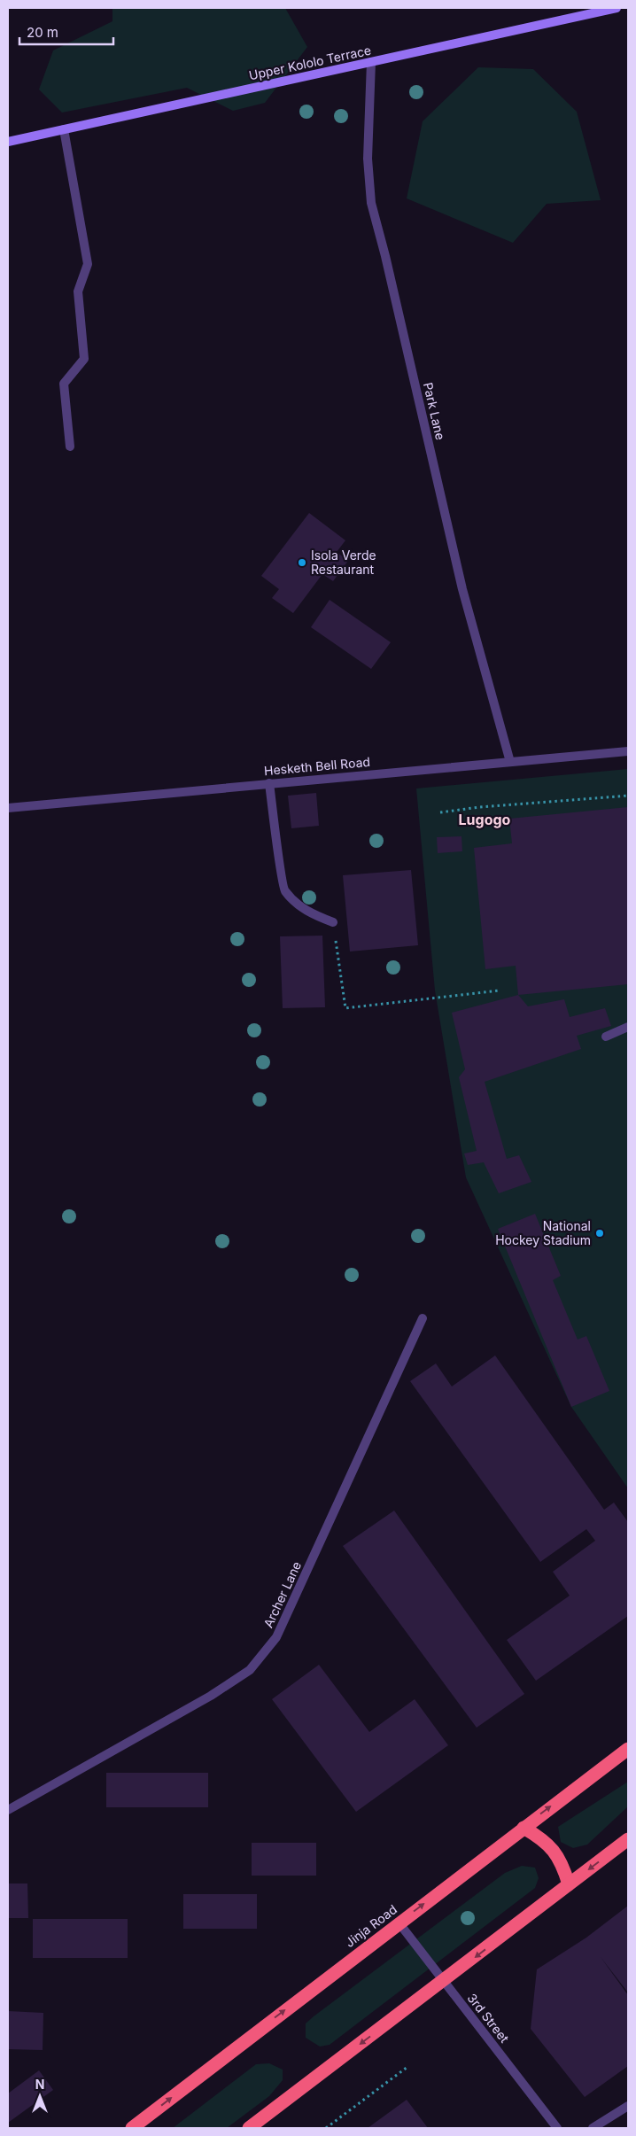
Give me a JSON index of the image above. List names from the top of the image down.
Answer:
{
  "streets": {
    "highway": ["Jinja Road"],
    "main road": ["Upper Kololo Terrace"],
    "street": [
      "Park Lane",
      "Hesketh Bell Road",
      "Archer Lane",
      "3rd Street"
    ]
  },
  "crossings": [
    ["Upper Kololo Terrace", "Park Lane"],
    ["Park Lane", "Hesketh Bell Road"],
    ["Jinja Road", "3rd Street"]
  ],
  "districts": ["Lugogo"],
  "places": ["Isola Verde Restaurant", "National Hockey Stadium"],
  "scale_bar": "20 m",
  "north": "top"
}
